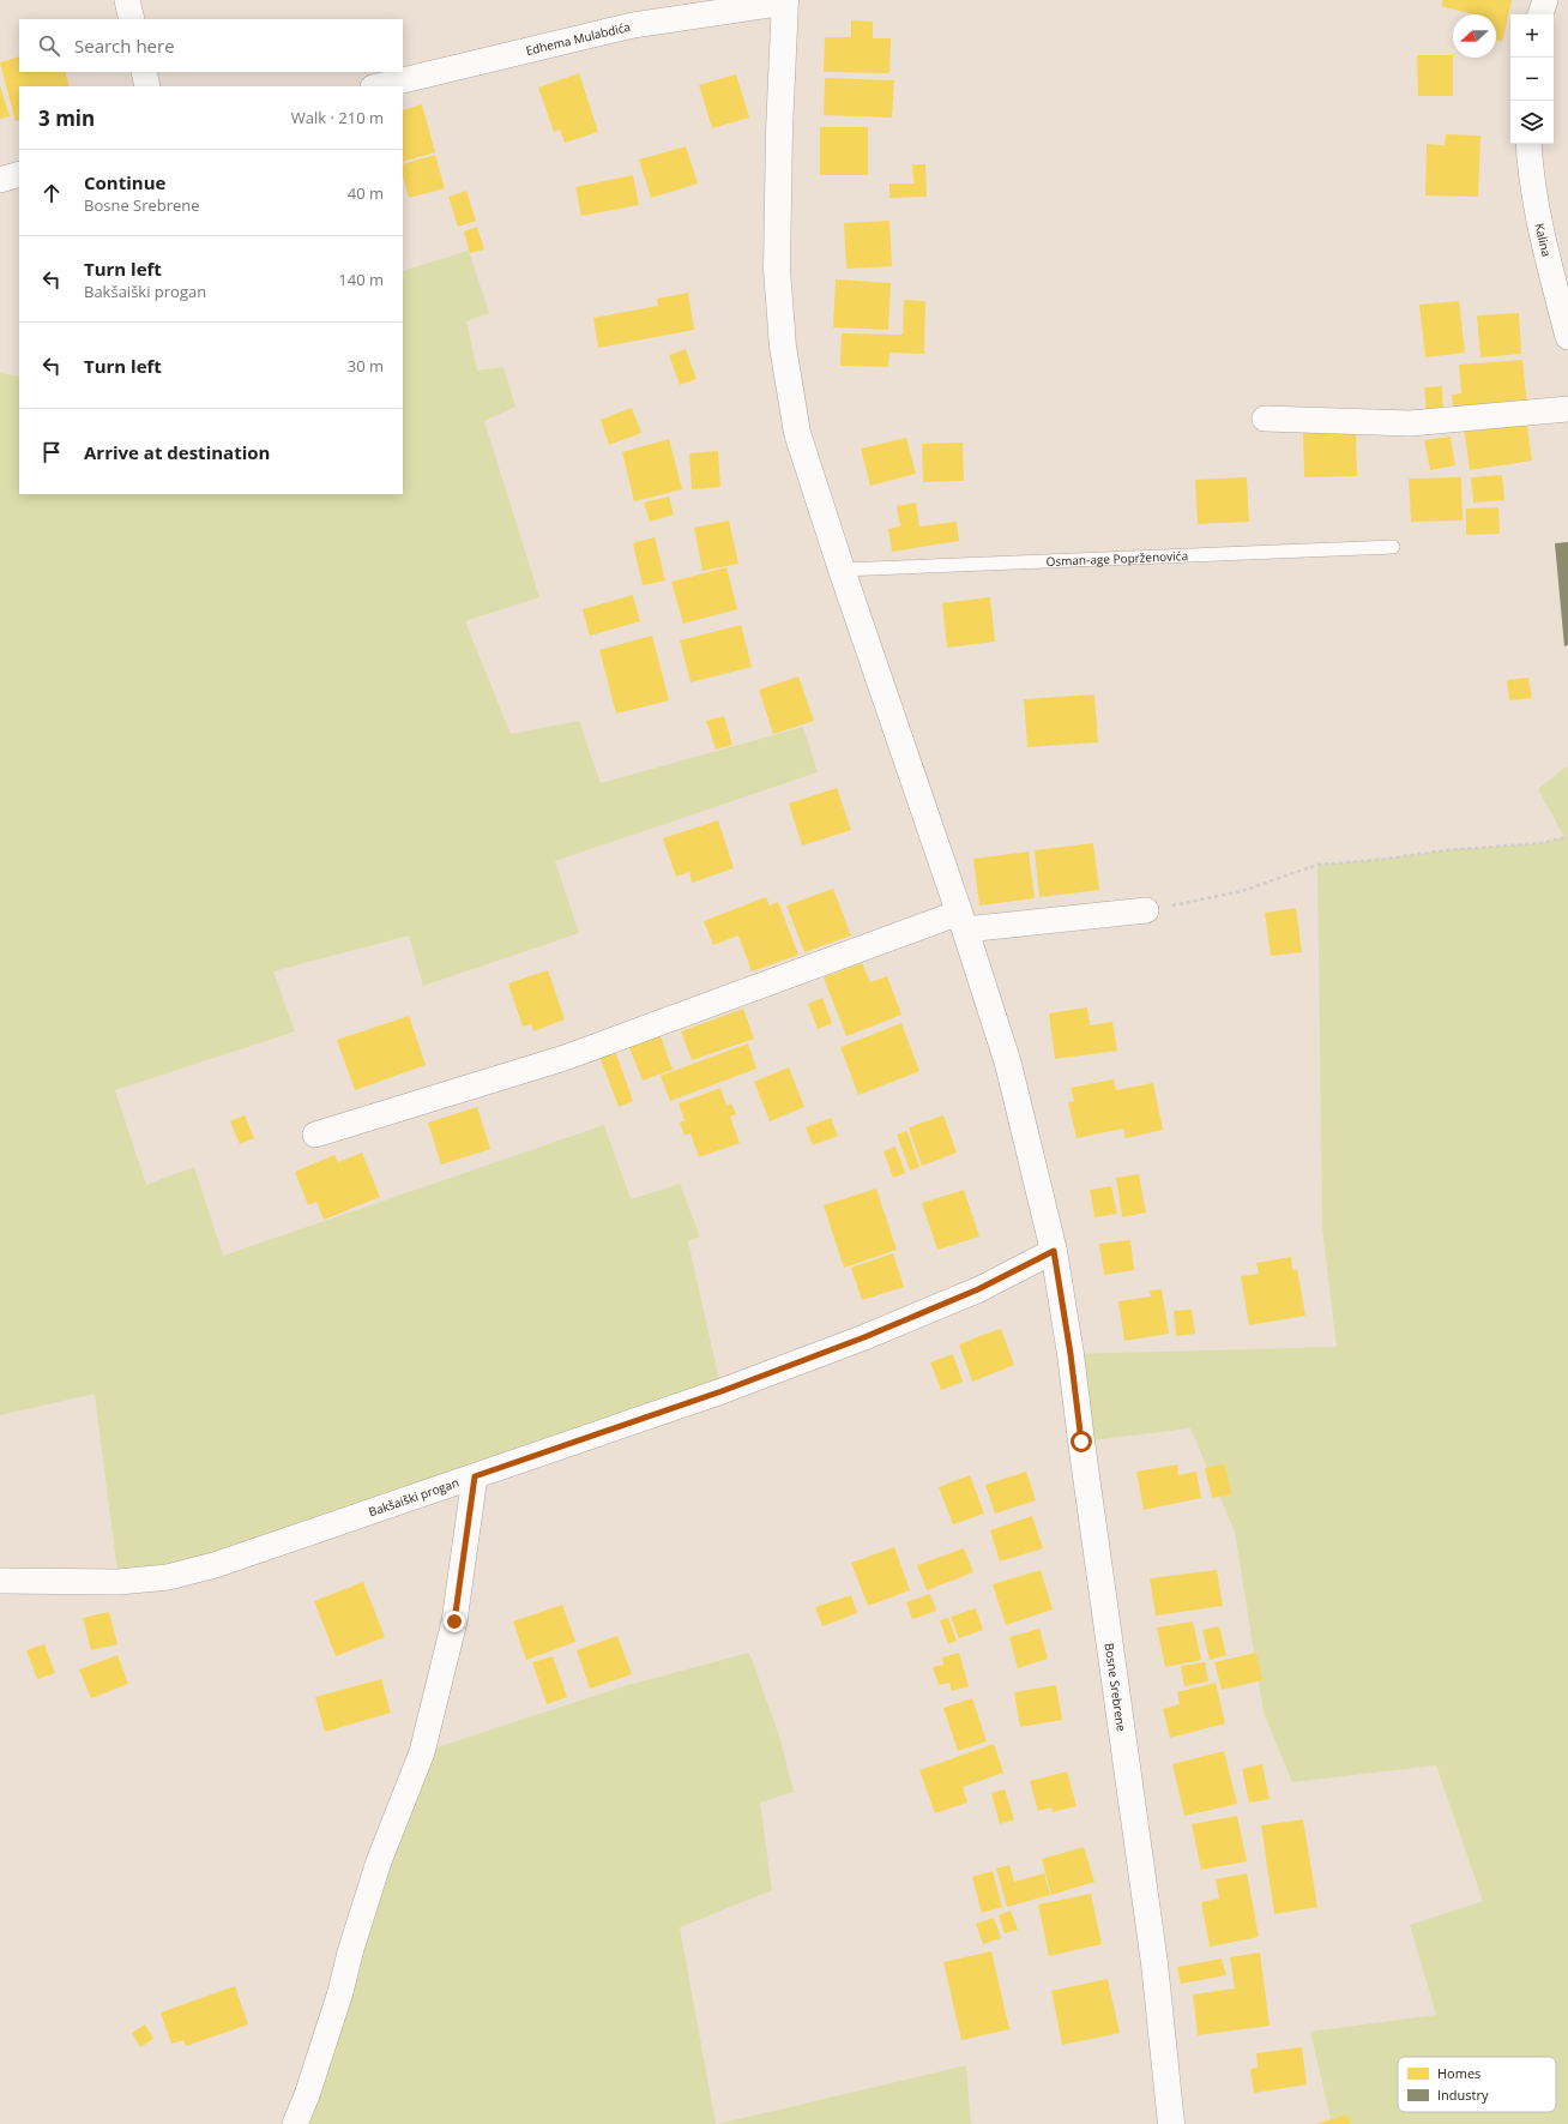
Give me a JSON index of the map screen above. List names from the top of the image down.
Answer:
{
  "streets": {
    "street": [
      "Edhema Mulabdića",
      "Kalina",
      "Bakšaiški progan",
      "Bosne Srebrene"
    ],
    "lane": ["Osman-age Poprženovića"]
  },
  "crossings": [
    ["Edhema Mulabdića", "Bosne Srebrene"],
    ["Osman-age Poprženovića", "Bosne Srebrene"],
    ["Bakšaiški progan", "Bosne Srebrene"]
  ],
  "legend": ["Homes", "Industry"],
  "north": "left",
  "page": {
    "map_buttons": ["+", "−"],
    "search": "Search here",
    "heading": ["3 min", "Walk · 210 m"],
    "list": [
      ["Continue", "Bosne Srebrene", "40 m"],
      ["Turn left", "Bakšaiški progan", "140 m"],
      ["Turn left", "30 m"],
      "Arrive at destination"
    ]
  }
}
